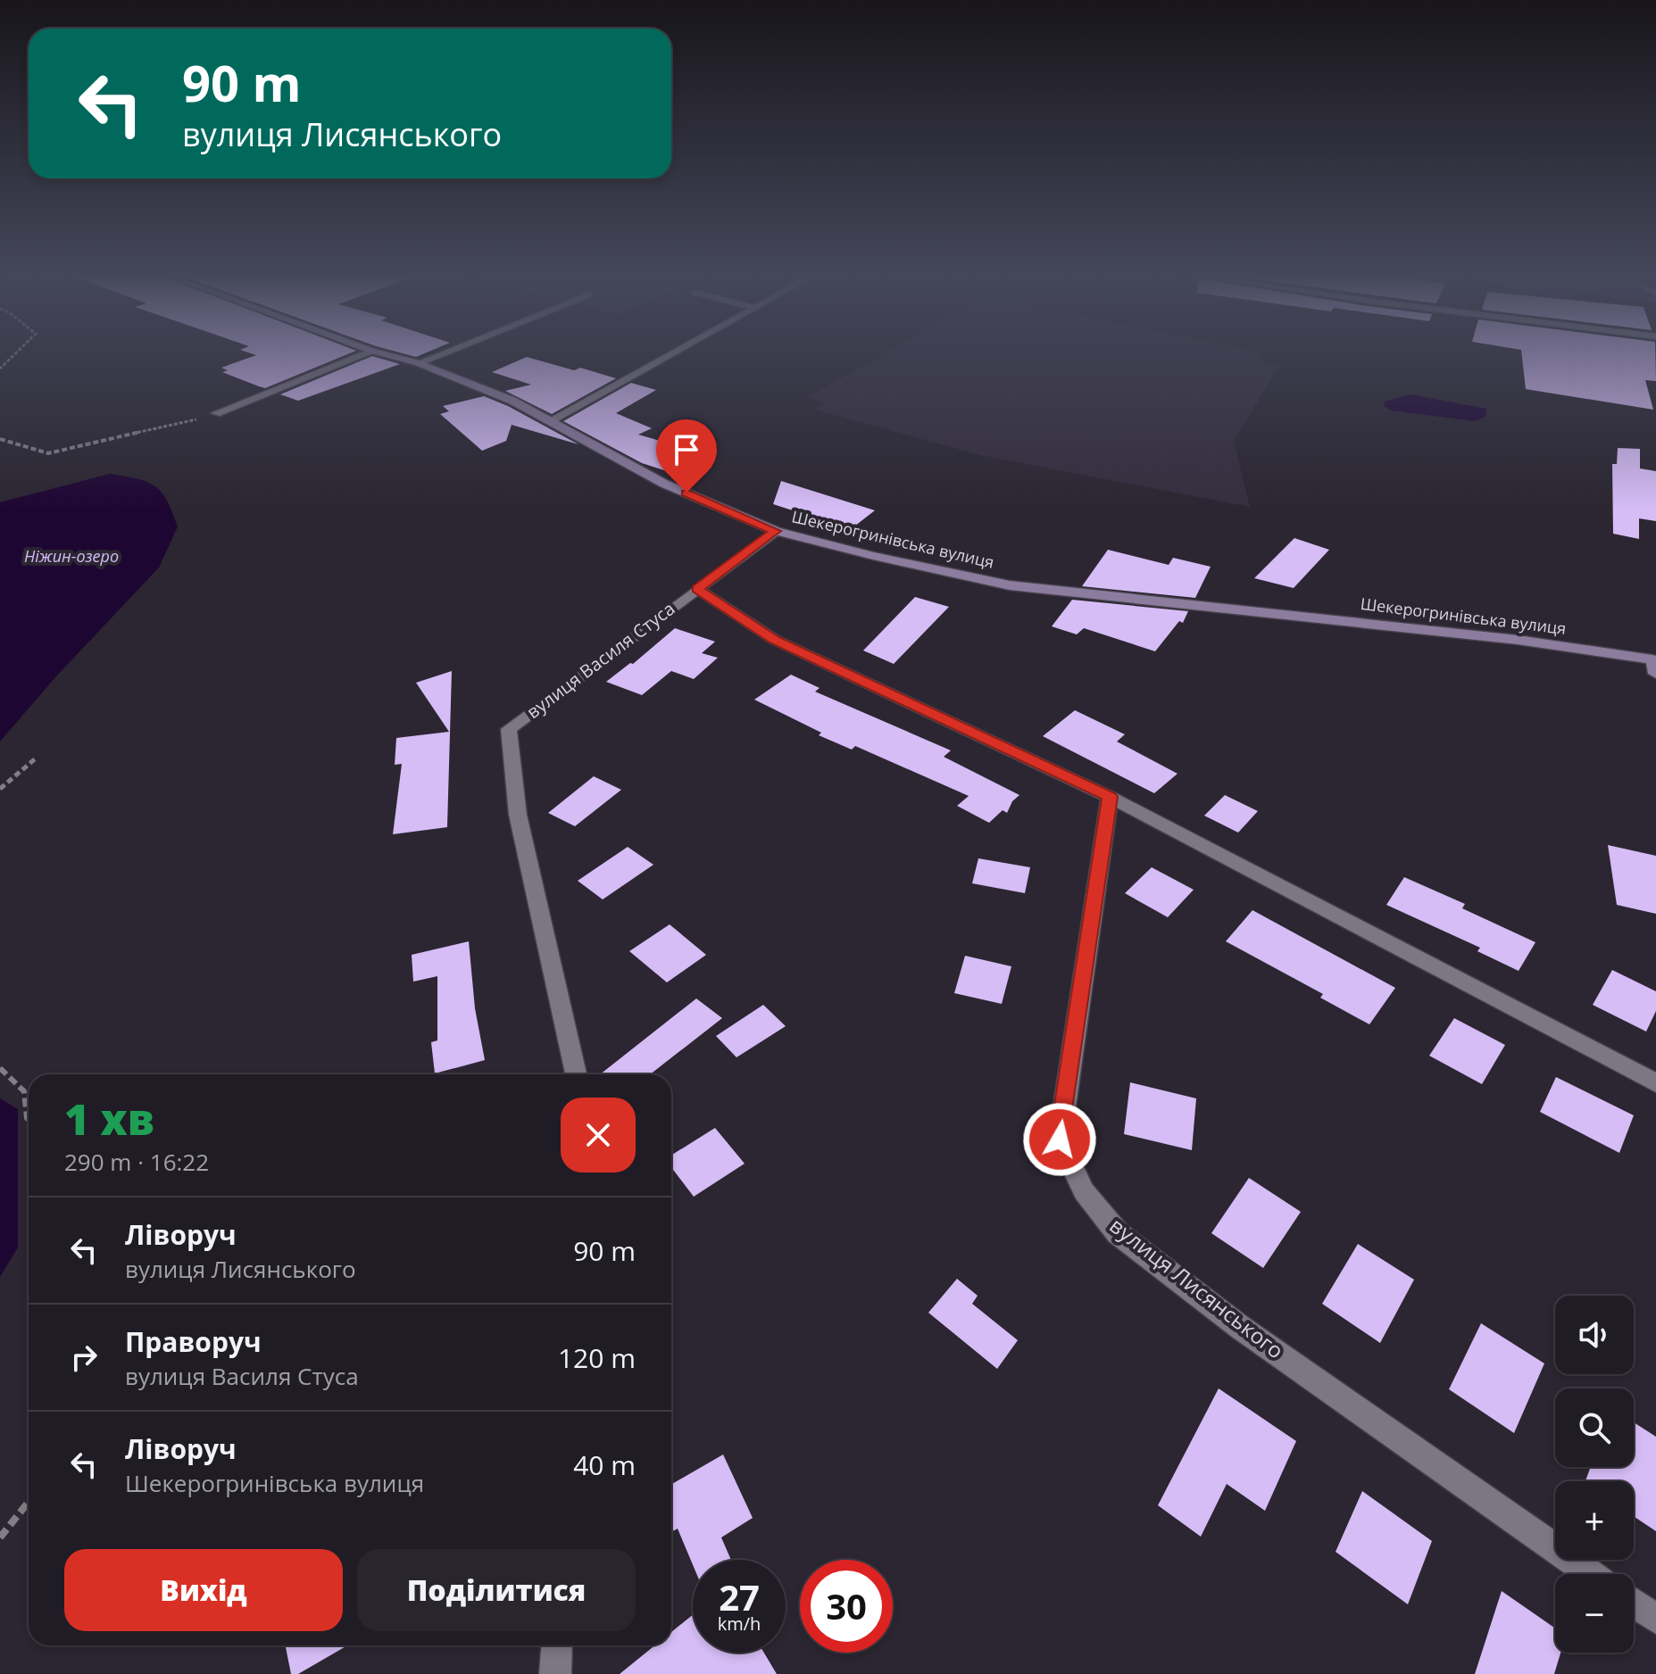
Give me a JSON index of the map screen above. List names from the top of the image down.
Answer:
{
  "streets": {
    "street": ["Шекерогринівська вулиця", "вулиця Василя Стуса", "вулиця Лисянського"]
  },
  "crossings": [
    ["Шекерогринівська вулиця", "вулиця Василя Стуса"]
  ],
  "water": ["Ніжин-озеро"],
  "page": {
    "turn": ["90 m", "вулиця Лисянського"],
    "heading": ["1 хв", "290 m · 16:22"],
    "list": [
      {
        "name": "Ліворуч",
        "note": "вулиця Лисянського",
        "value": "90 m"
      },
      {
        "name": "Праворуч",
        "note": "вулиця Василя Стуса",
        "value": "120 m"
      },
      {
        "name": "Ліворуч",
        "note": "Шекерогринівська вулиця",
        "value": "40 m"
      }
    ],
    "map_buttons": ["+", "−"],
    "buttons": ["Вихід", "Поділитися"],
    "speed": "27 km/h",
    "limit": "30"
  }
}
